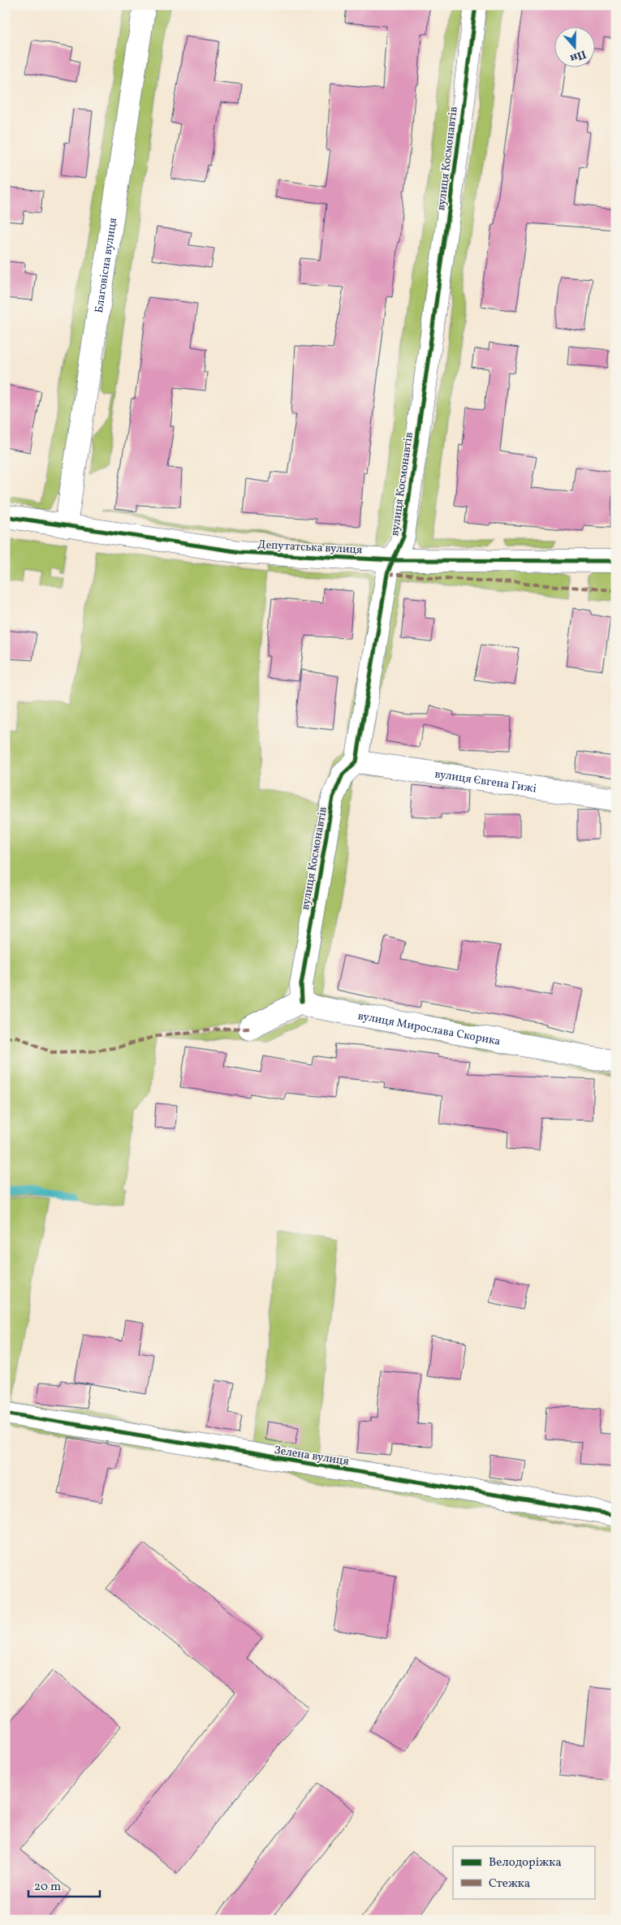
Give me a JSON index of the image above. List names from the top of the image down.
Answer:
{
  "streets": {
    "street": [
      "вулиця Космонавтів",
      "Благовісна вулиця",
      "Депутатська вулиця",
      "вулиця Євгена Гижі",
      "вулиця Мирослава Скорика",
      "Зелена вулиця"
    ]
  },
  "crossings": [
    ["вулиця Космонавтів", "Депутатська вулиця"],
    ["вулиця Космонавтів", "вулиця Євгена Гижі"],
    ["вулиця Космонавтів", "вулиця Мирослава Скорика"],
    ["Благовісна вулиця", "Депутатська вулиця"]
  ],
  "legend": ["Велодоріжка", "Стежка"],
  "scale_bar": "20 m",
  "north": "bottom"
}
